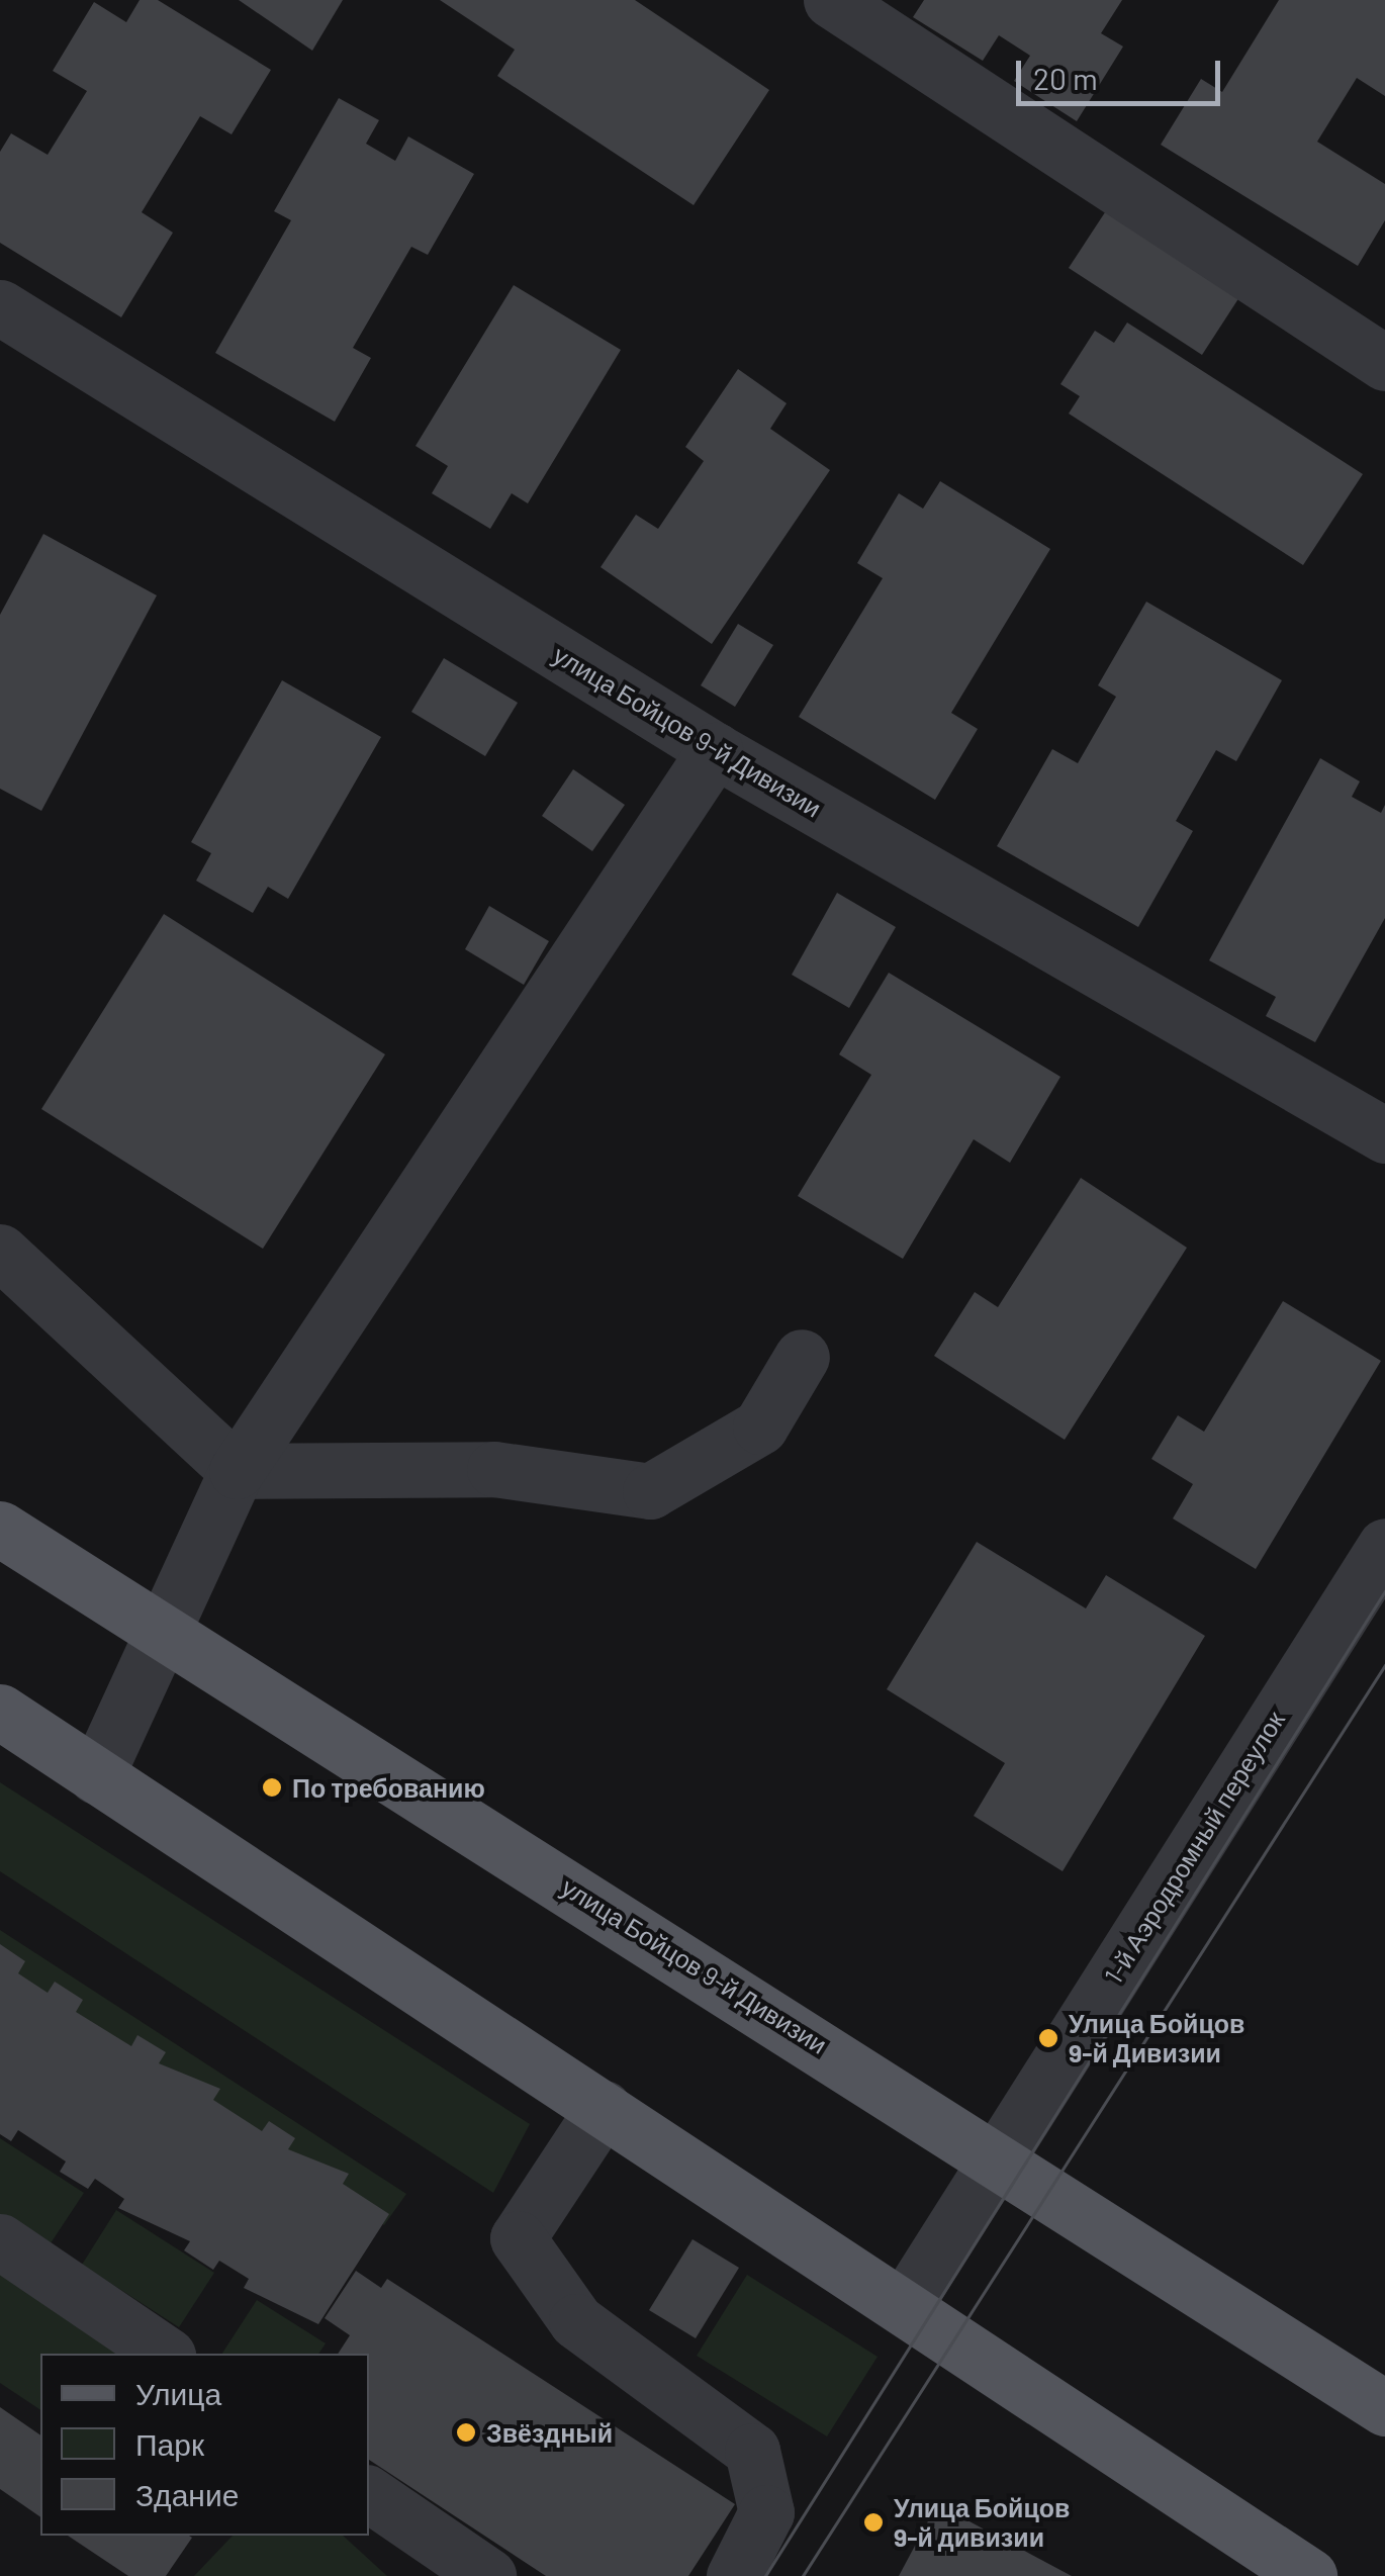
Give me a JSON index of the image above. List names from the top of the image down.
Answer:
{
  "streets": {
    "main road": ["улица Бойцов 9-й Дивизии"],
    "street": ["1-й Аэродромный переулок"]
  },
  "crossings": [
    ["улица Бойцов 9-й Дивизии", "1-й Аэродромный переулок"]
  ],
  "places": [
    "По требованию",
    "Улица Бойцов 9-й Дивизии",
    "Звёздный",
    "Улица Бойцов 9-й дивизии"
  ],
  "legend": ["Улица", "Парк", "Здание"],
  "scale_bar": "20 m"
}
